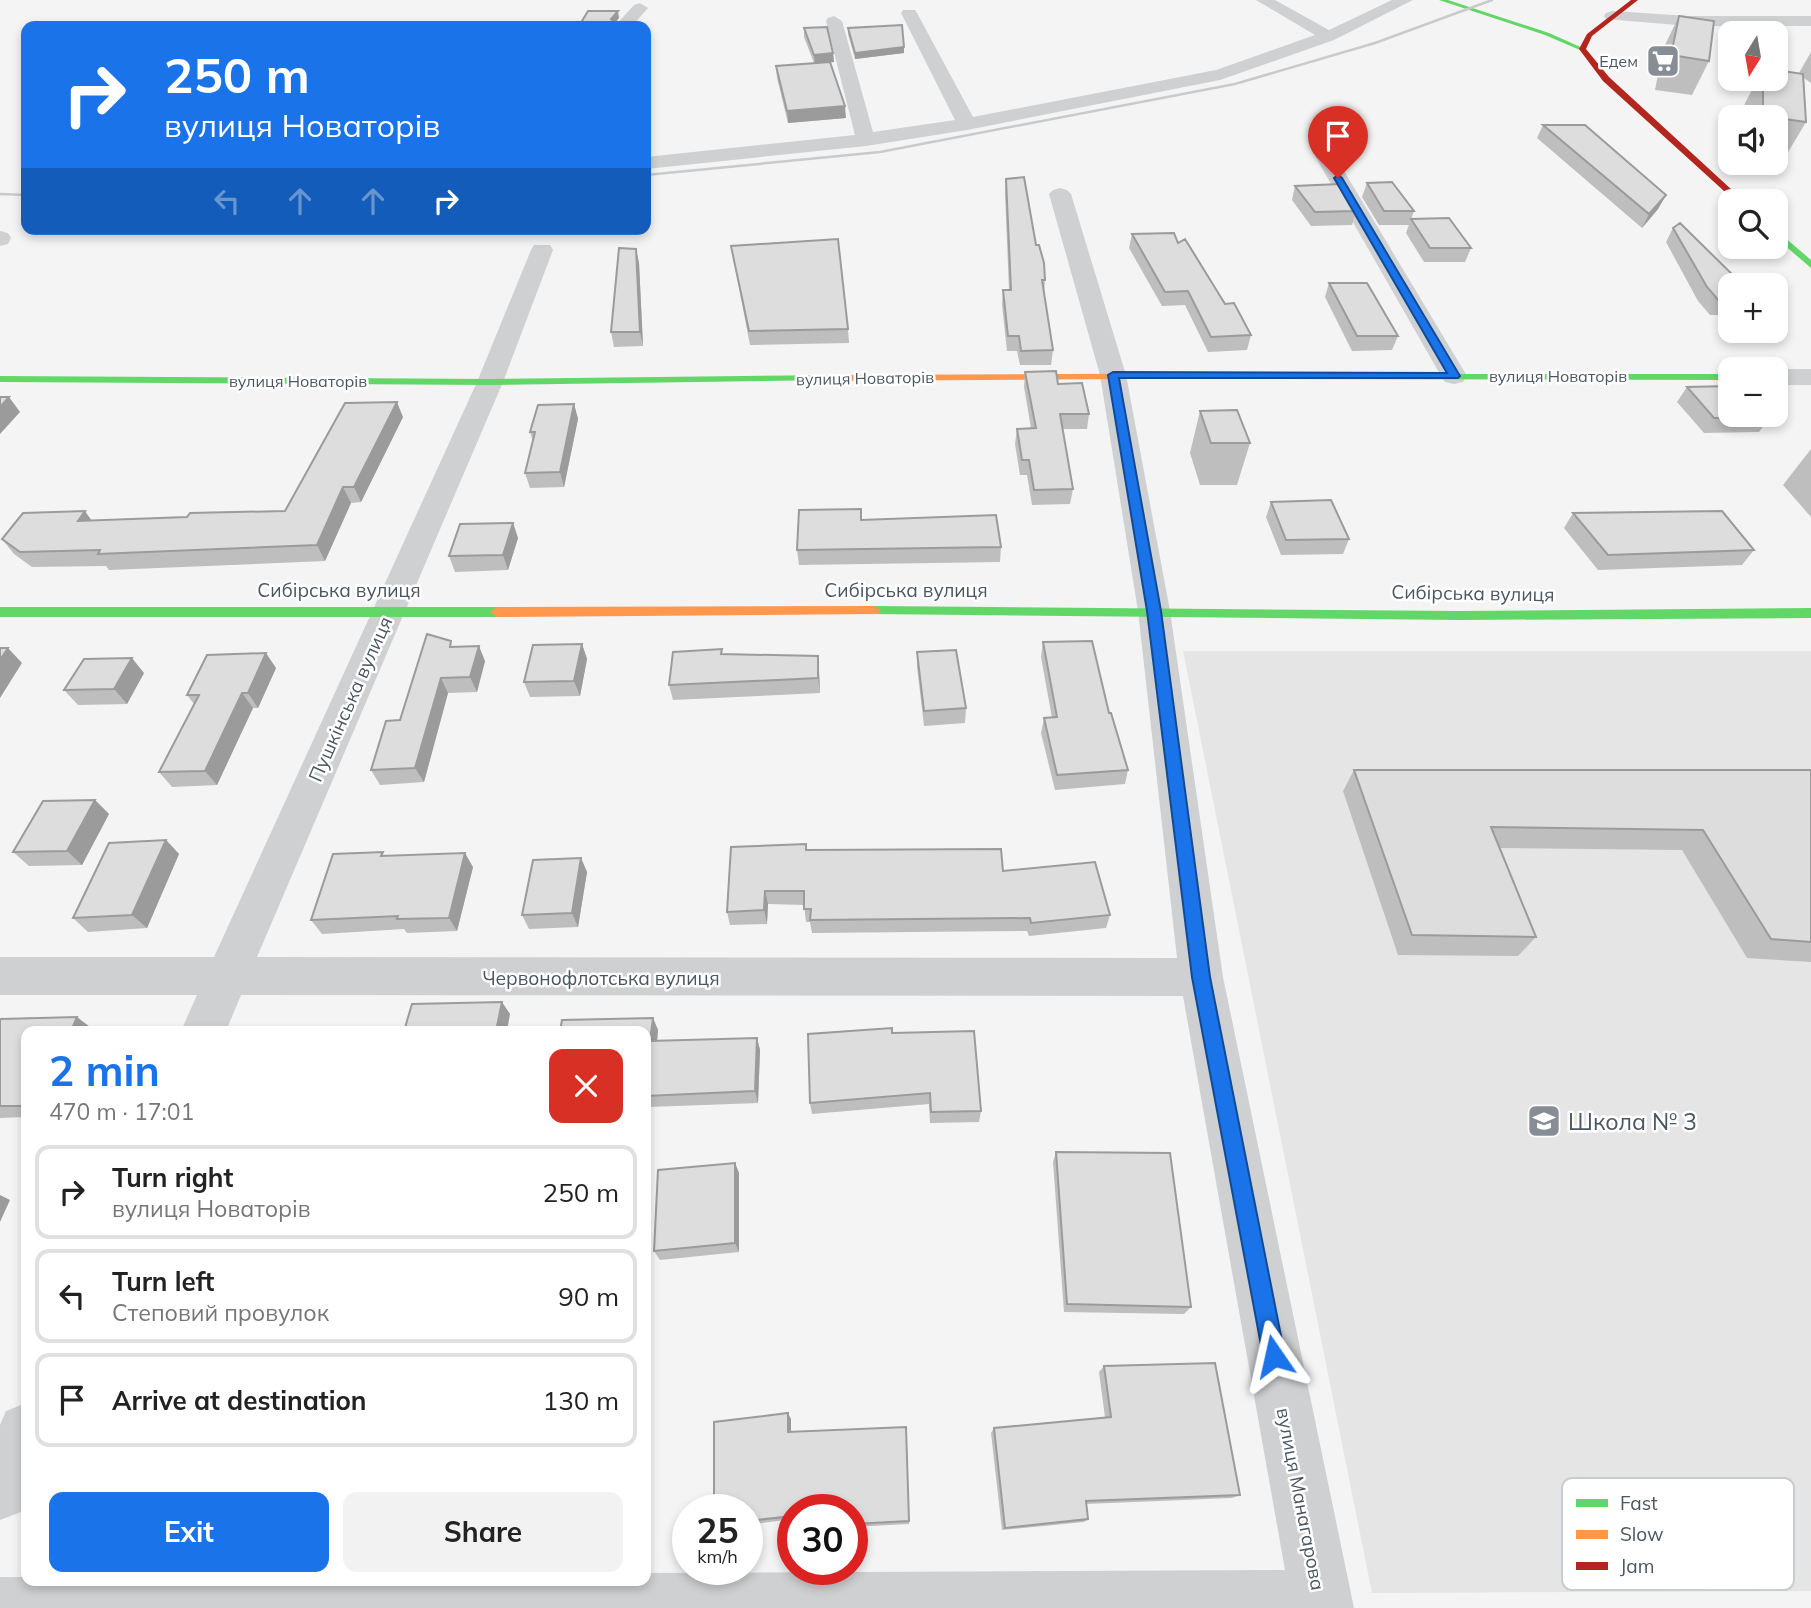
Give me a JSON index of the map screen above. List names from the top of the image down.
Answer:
{
  "streets": {
    "street": [
      "вулиця Новаторів",
      "Сибірська вулиця",
      "Пушкінська вулиця",
      "Червонофлотська вулиця",
      "вулиця Манагарова"
    ]
  },
  "crossings": [
    ["вулиця Новаторів", "Пушкінська вулиця"],
    ["вулиця Новаторів", "вулиця Манагарова"],
    ["Сибірська вулиця", "Пушкінська вулиця"],
    ["Сибірська вулиця", "вулиця Манагарова"],
    ["Пушкінська вулиця", "Червонофлотська вулиця"],
    ["Червонофлотська вулиця", "вулиця Манагарова"]
  ],
  "places": {
    "supermarket": ["Едем"],
    "school or university": ["Школа № 3"]
  },
  "legend": ["Fast", "Slow", "Jam"],
  "north": "bottom",
  "page": {
    "map_buttons": ["+", "−"],
    "turn": ["250 m", "вулиця Новаторів"],
    "heading": ["2 min", "470 m · 17:01"],
    "list": [
      {
        "name": "Turn right",
        "note": "вулиця Новаторів",
        "value": "250 m"
      },
      {
        "name": "Turn left",
        "note": "Степовий провулок",
        "value": "90 m"
      },
      {
        "name": "Arrive at destination",
        "value": "130 m"
      }
    ],
    "buttons": ["Exit", "Share"],
    "speed": "25 km/h",
    "limit": "30"
  }
}
